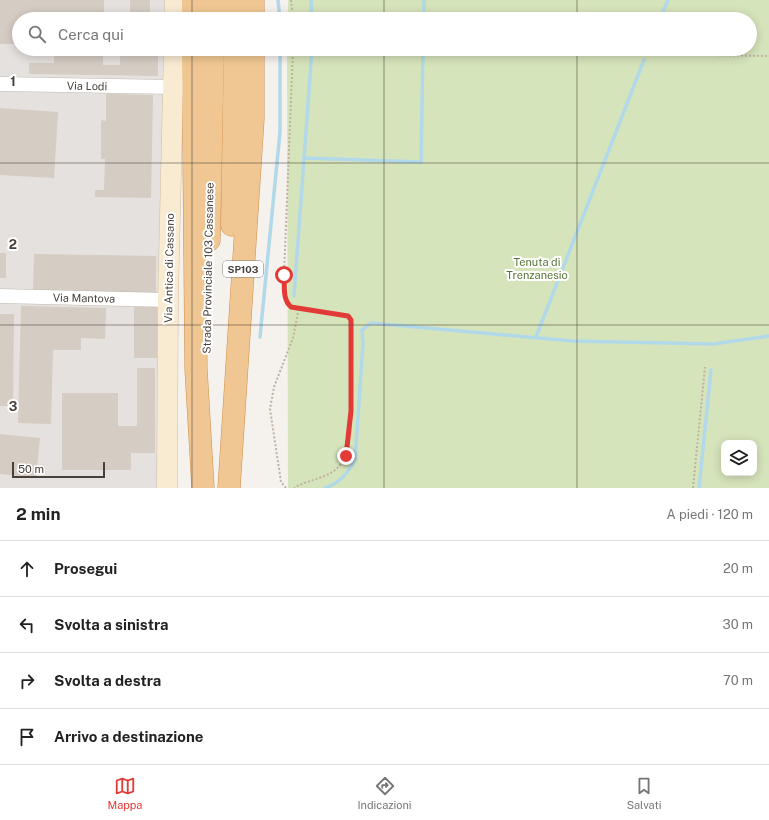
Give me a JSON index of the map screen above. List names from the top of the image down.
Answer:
{
  "streets": {
    "highway": ["Strada Provinciale 103 Cassanese", "SP103"],
    "main road": ["Via Antica di Cassano"],
    "street": ["Via Lodi", "Via Mantova"]
  },
  "crossings": [
    ["Via Lodi", "Via Antica di Cassano"],
    ["Via Antica di Cassano", "Via Mantova"],
    ["Strada Provinciale 103 Cassanese", "SP103"]
  ],
  "parks": ["Tenuta di Trenzanesio"],
  "scale_bar": "50 m",
  "page": {
    "search": "Cerca qui",
    "scale": "50 m",
    "heading": ["2 min", "A piedi · 120 m"],
    "list": [
      ["Prosegui", "20 m"],
      ["Svolta a sinistra", "30 m"],
      ["Svolta a destra", "70 m"],
      "Arrivo a destinazione"
    ],
    "nav": ["Mappa", "Indicazioni", "Salvati"]
  },
  "grid": {
    "rows": ["1", "2", "3"]
  }
}
